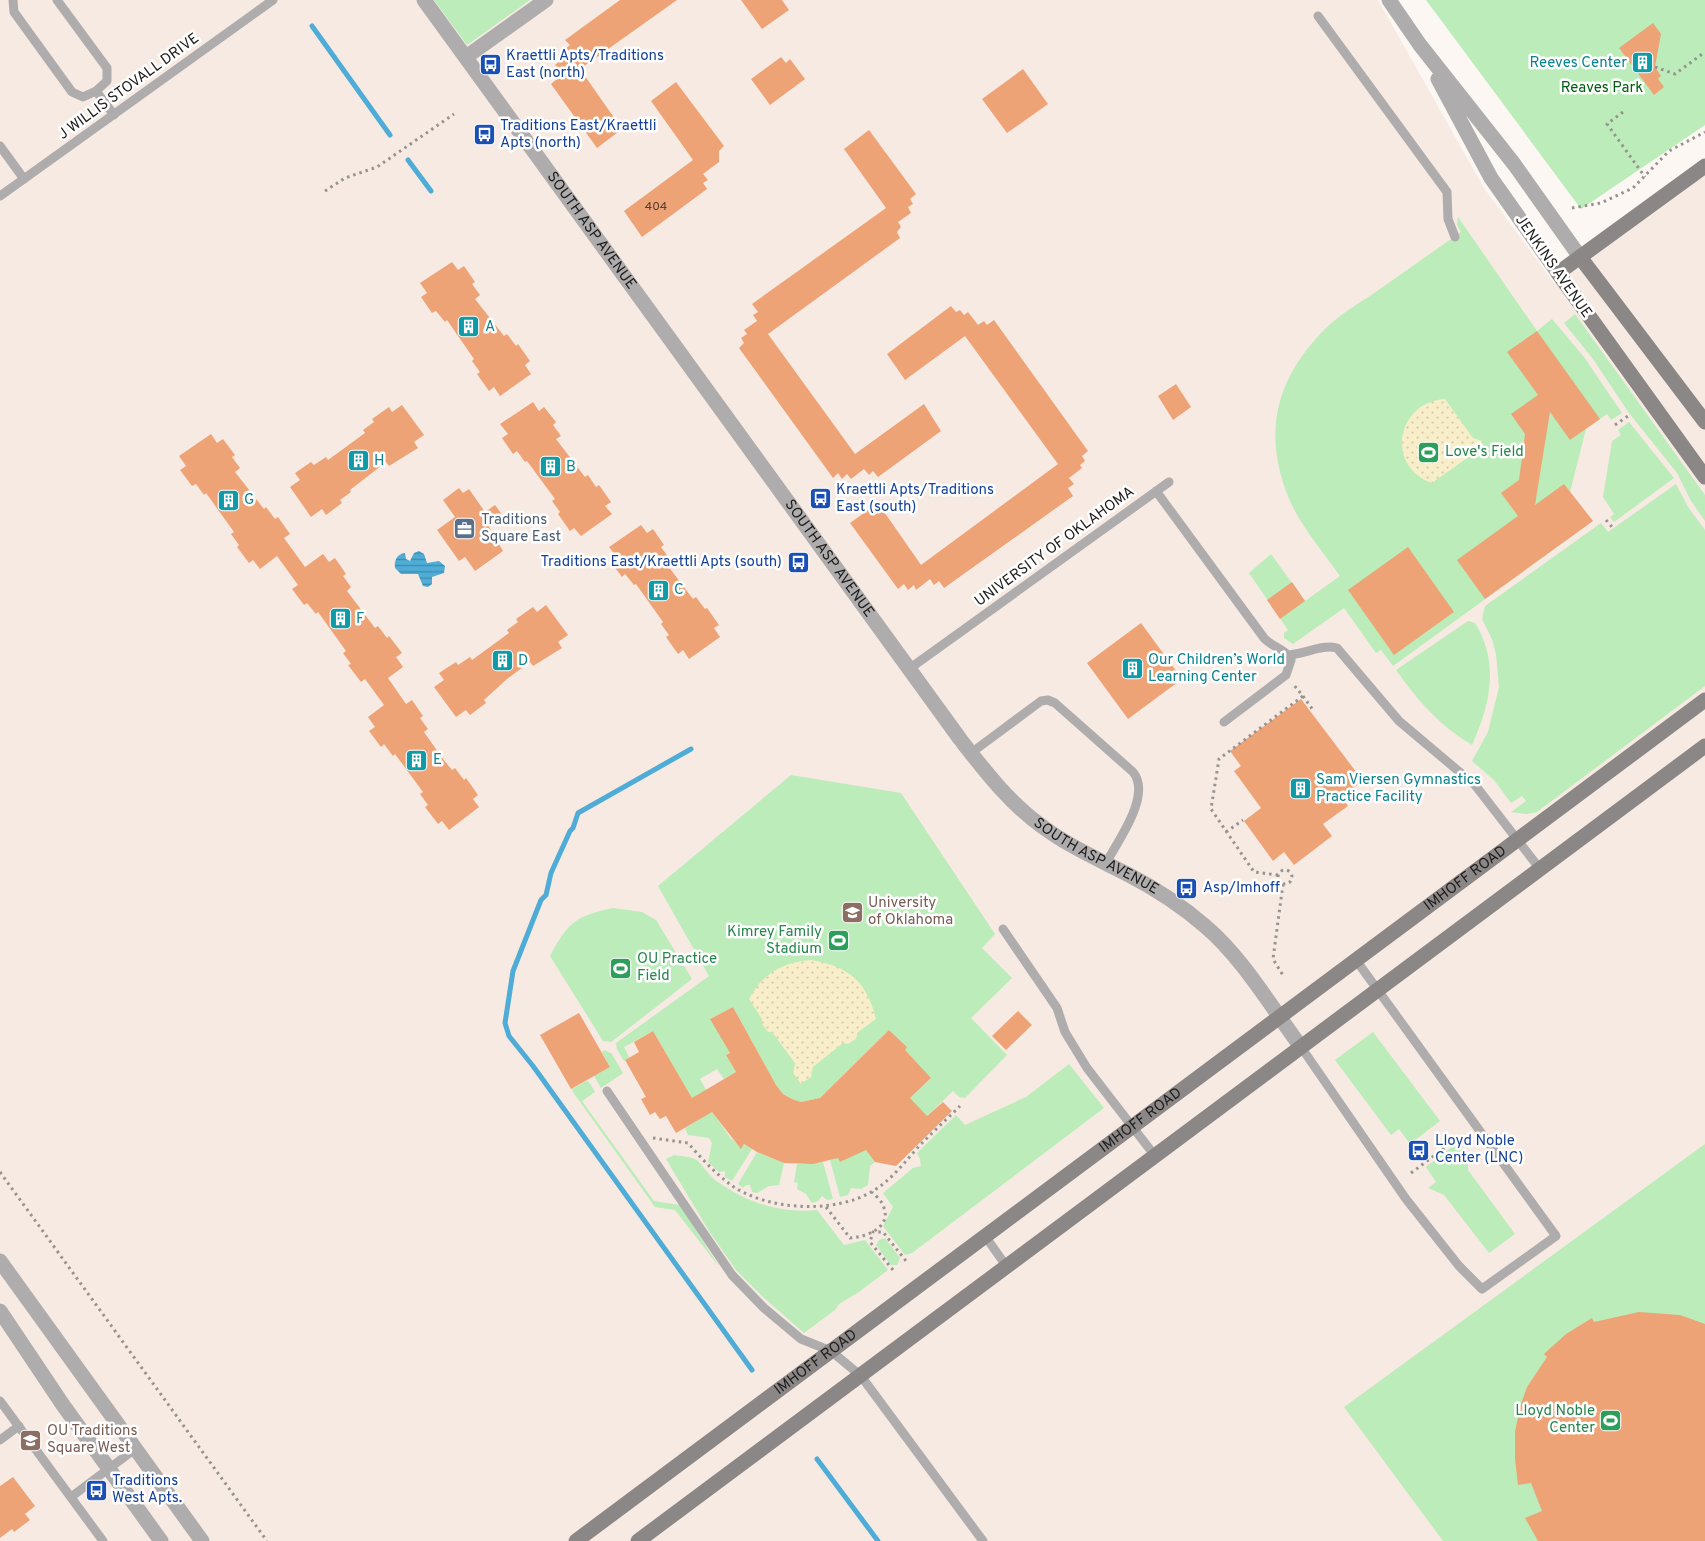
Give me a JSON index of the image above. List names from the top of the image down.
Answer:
{
  "streets": {
    "main road": ["JENKINS AVENUE", "IMHOFF ROAD"],
    "street": ["SOUTH ASP AVENUE"],
    "lane": ["J WILLIS STOVALL DRIVE", "UNIVERSITY OF OKLAHOMA"]
  },
  "crossings": [
    ["SOUTH ASP AVENUE", "UNIVERSITY OF OKLAHOMA"],
    ["SOUTH ASP AVENUE", "IMHOFF ROAD"]
  ],
  "parks": ["Reaves Park"],
  "places": {
    "building": [
      "Reeves Center",
      "A",
      "H",
      "B",
      "G",
      "C",
      "F",
      "D",
      "Our Children’s World Learning Center",
      "E",
      "Sam Viersen Gymnastics Practice Facility"
    ],
    "bus stop": [
      "Kraettli Apts/Traditions East (north)",
      "Traditions East/Kraettli Apts (north)",
      "Kraettli Apts/Traditions East (south)",
      "Traditions East/Kraettli Apts (south)",
      "Asp/Imhoff",
      "Lloyd Noble Center (LNC)",
      "Traditions West Apts."
    ],
    "sports": [
      "Love's Field",
      "Kimrey Family Stadium",
      "OU Practice Field",
      "Lloyd Noble Center"
    ],
    "office": ["Traditions Square East"],
    "school or university": ["University of Oklahoma", "OU Traditions Square West"]
  },
  "house_numbers": ["404"]
}
